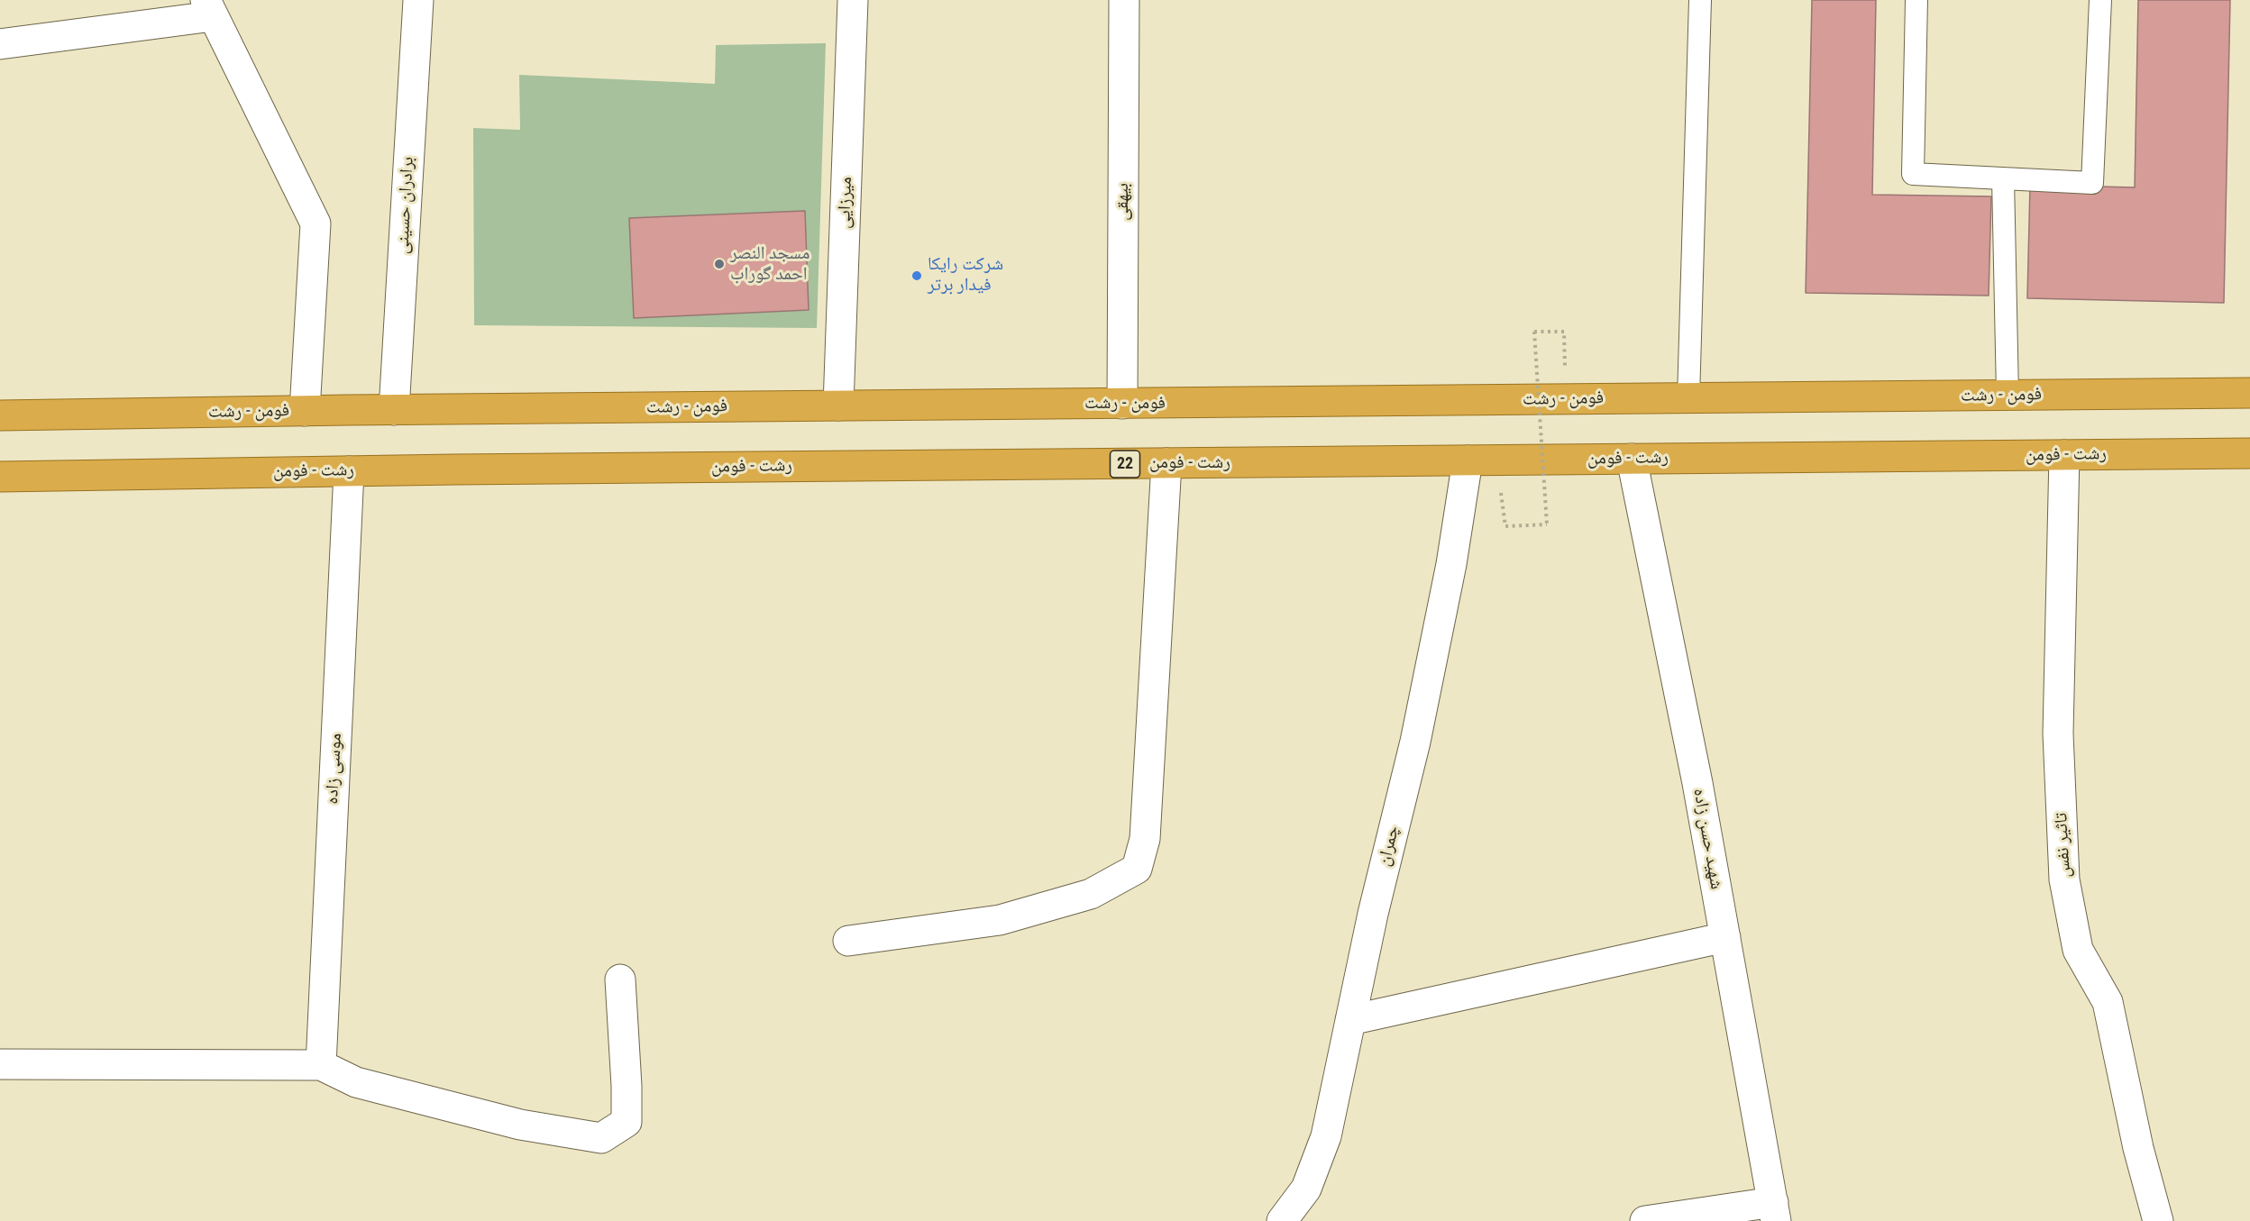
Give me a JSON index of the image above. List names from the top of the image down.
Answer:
{
  "streets": {
    "highway": ["فومن - رشت", "رشت - فومن", "22"],
    "street": [
      "بیهقی",
      "میرزایی",
      "برادران حسینی",
      "موسی زاده",
      "شهید حسن زاده",
      "تاثیر نفس",
      "چمران"
    ]
  },
  "crossings": [
    ["بیهقی", "فومن - رشت"],
    ["میرزایی", "فومن - رشت"],
    ["برادران حسینی", "فومن - رشت"],
    ["رشت - فومن", "موسی زاده"],
    ["رشت - فومن", "شهید حسن زاده"],
    ["رشت - فومن", "تاثیر نفس"],
    ["رشت - فومن", "چمران"]
  ],
  "places": ["مسجد النصر احمد گوراب", "شرکت رایکا فیدار برتر"]
}
